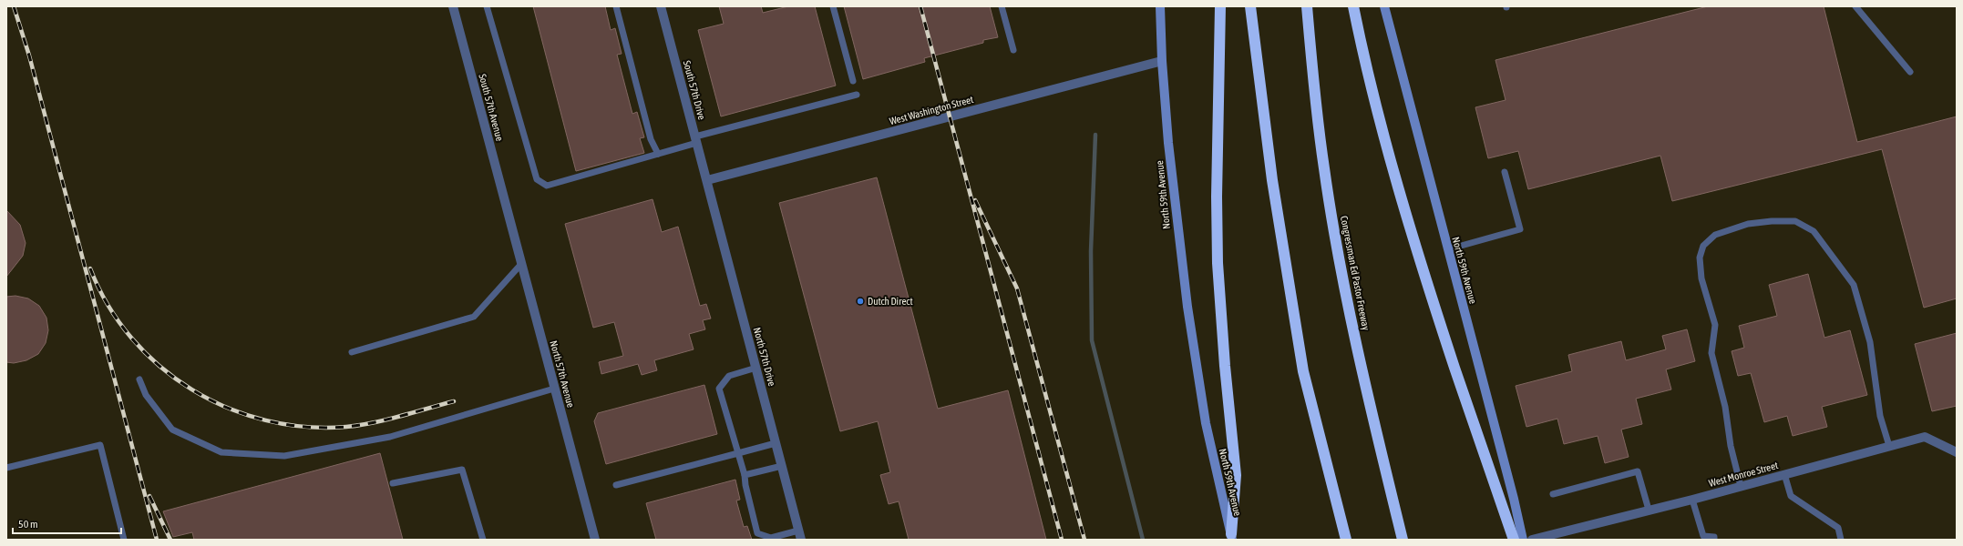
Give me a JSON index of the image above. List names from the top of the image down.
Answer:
{
  "streets": {
    "highway": ["Congressman Ed Pastor Freeway"],
    "main road": ["North 59th Avenue"],
    "street": [
      "South 57th Drive",
      "South 57th Avenue",
      "West Washington Street",
      "North 57th Drive",
      "North 57th Avenue",
      "West Monroe Street"
    ]
  },
  "crossings": [
    ["South 57th Drive", "West Washington Street"],
    ["South 57th Drive", "North 57th Drive"],
    ["South 57th Avenue", "North 57th Avenue"],
    ["West Washington Street", "North 59th Avenue"],
    ["West Washington Street", "North 57th Drive"]
  ],
  "places": ["Dutch Direct"],
  "scale_bar": "50 m"
}
